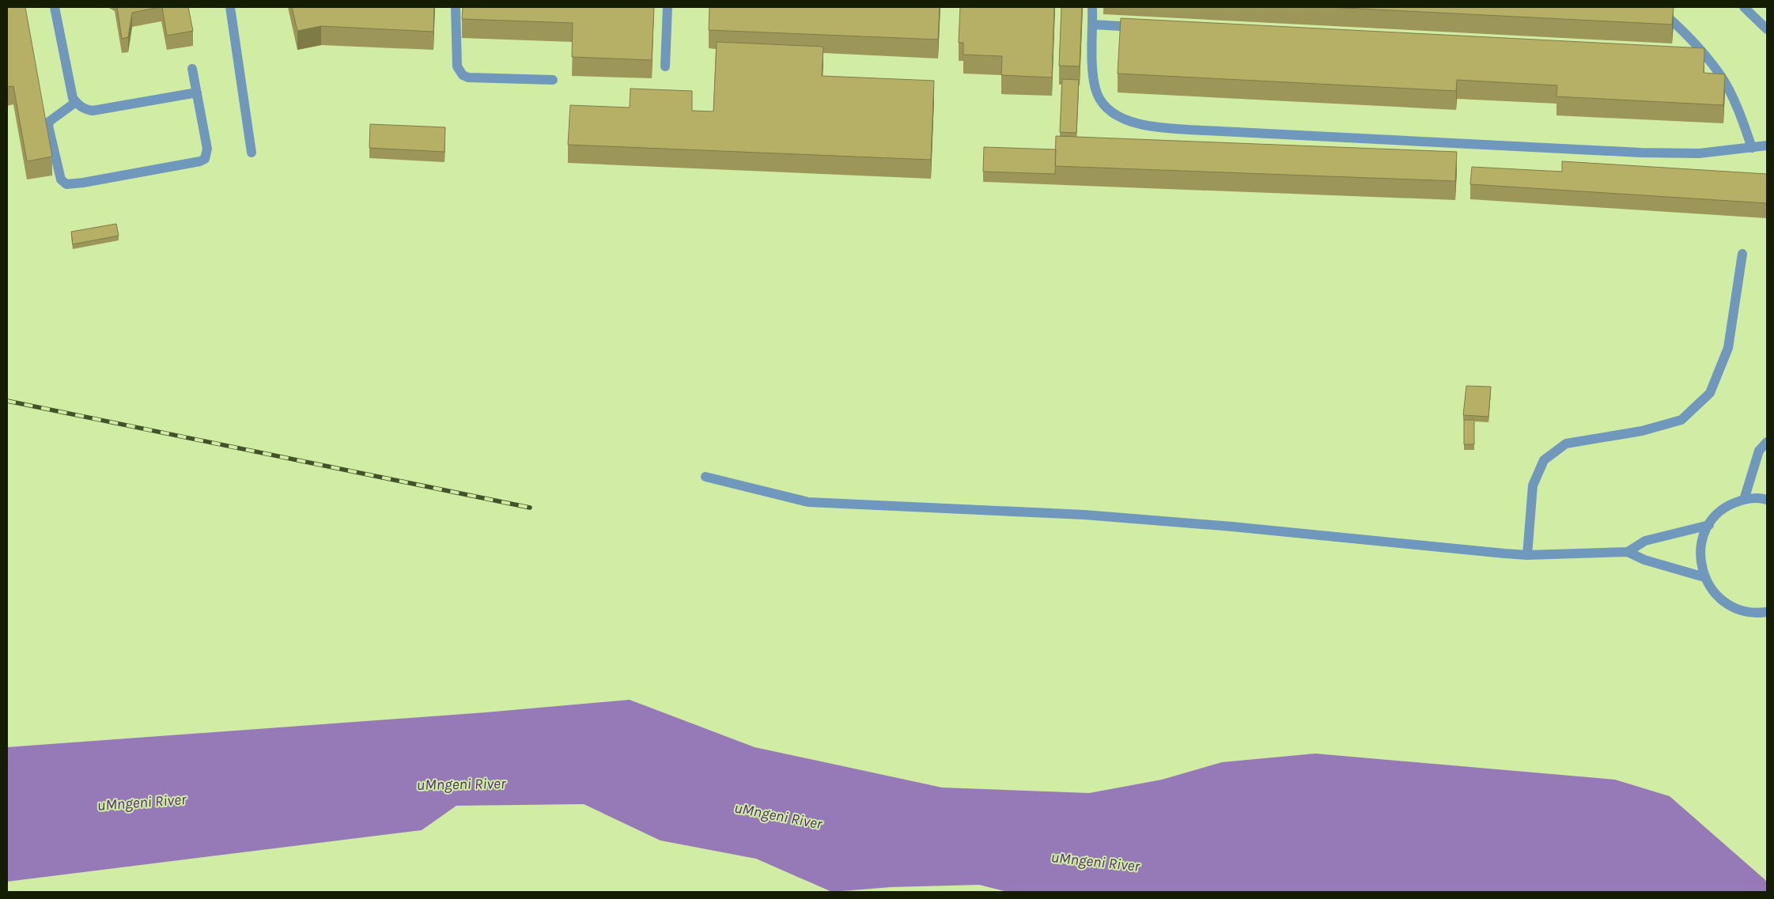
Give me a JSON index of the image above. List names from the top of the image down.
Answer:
{
  "water": ["uMngeni River"]
}
